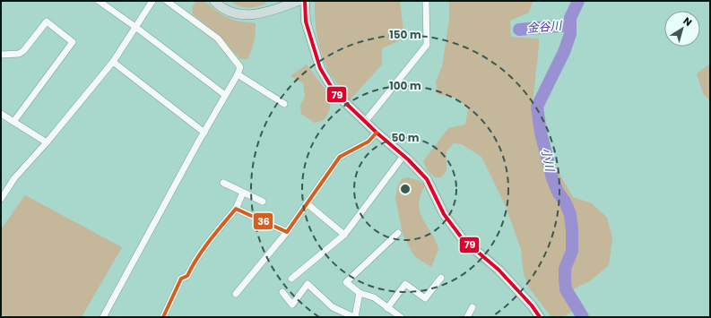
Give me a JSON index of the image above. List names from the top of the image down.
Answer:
{
  "water": ["金谷川", "小川"],
  "lines": ["transit line 79", "transit line 36"],
  "north": "top right",
  "rings": ["150 m", "100 m", "50 m"]
}
